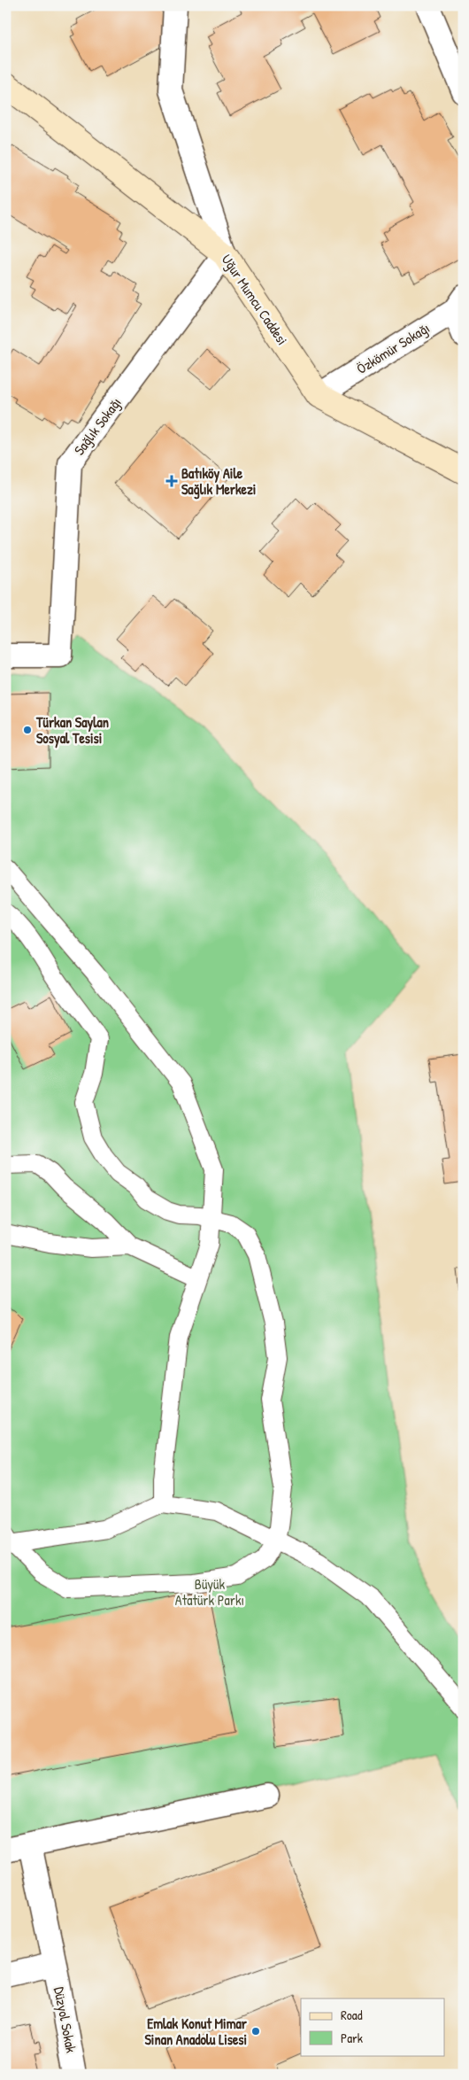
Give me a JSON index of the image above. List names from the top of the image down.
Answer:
{
  "streets": {
    "main road": ["Uğur Mumcu Caddesi"],
    "street": ["Özkömür Sokağı", "Sağlık Sokağı", "Düzyol Sokak"]
  },
  "crossings": [
    ["Uğur Mumcu Caddesi", "Özkömür Sokağı"],
    ["Uğur Mumcu Caddesi", "Sağlık Sokağı"]
  ],
  "parks": ["Büyük Atatürk Parkı"],
  "places": {
    "health": ["Batıköy Aile Sağlık Merkezi"],
    "other": ["Türkan Saylan Sosyal Tesisi", "Emlak Konut Mimar Sinan Anadolu Lisesi"]
  },
  "legend": ["Road", "Park"]
}
